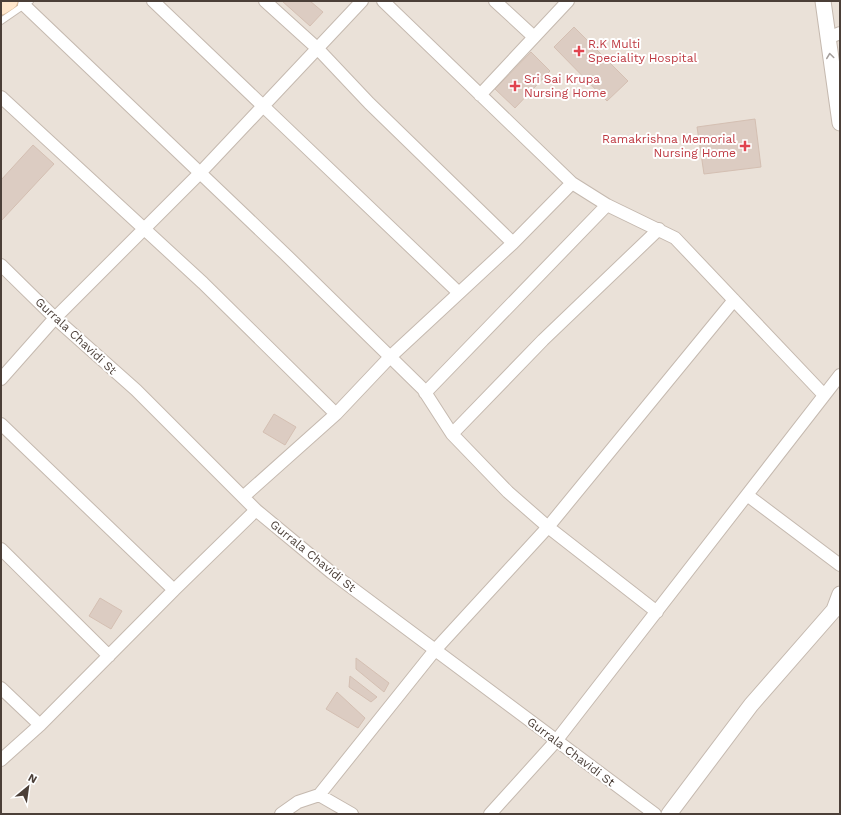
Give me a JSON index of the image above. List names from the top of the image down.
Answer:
{
  "streets": {
    "street": ["Gurrala Chavidi St"]
  },
  "places": {
    "health": ["R.K Multi Speciality Hospital", "Sri Sai Krupa Nursing Home", "Ramakrishna Memorial Nursing Home"]
  },
  "north": "top right"
}
